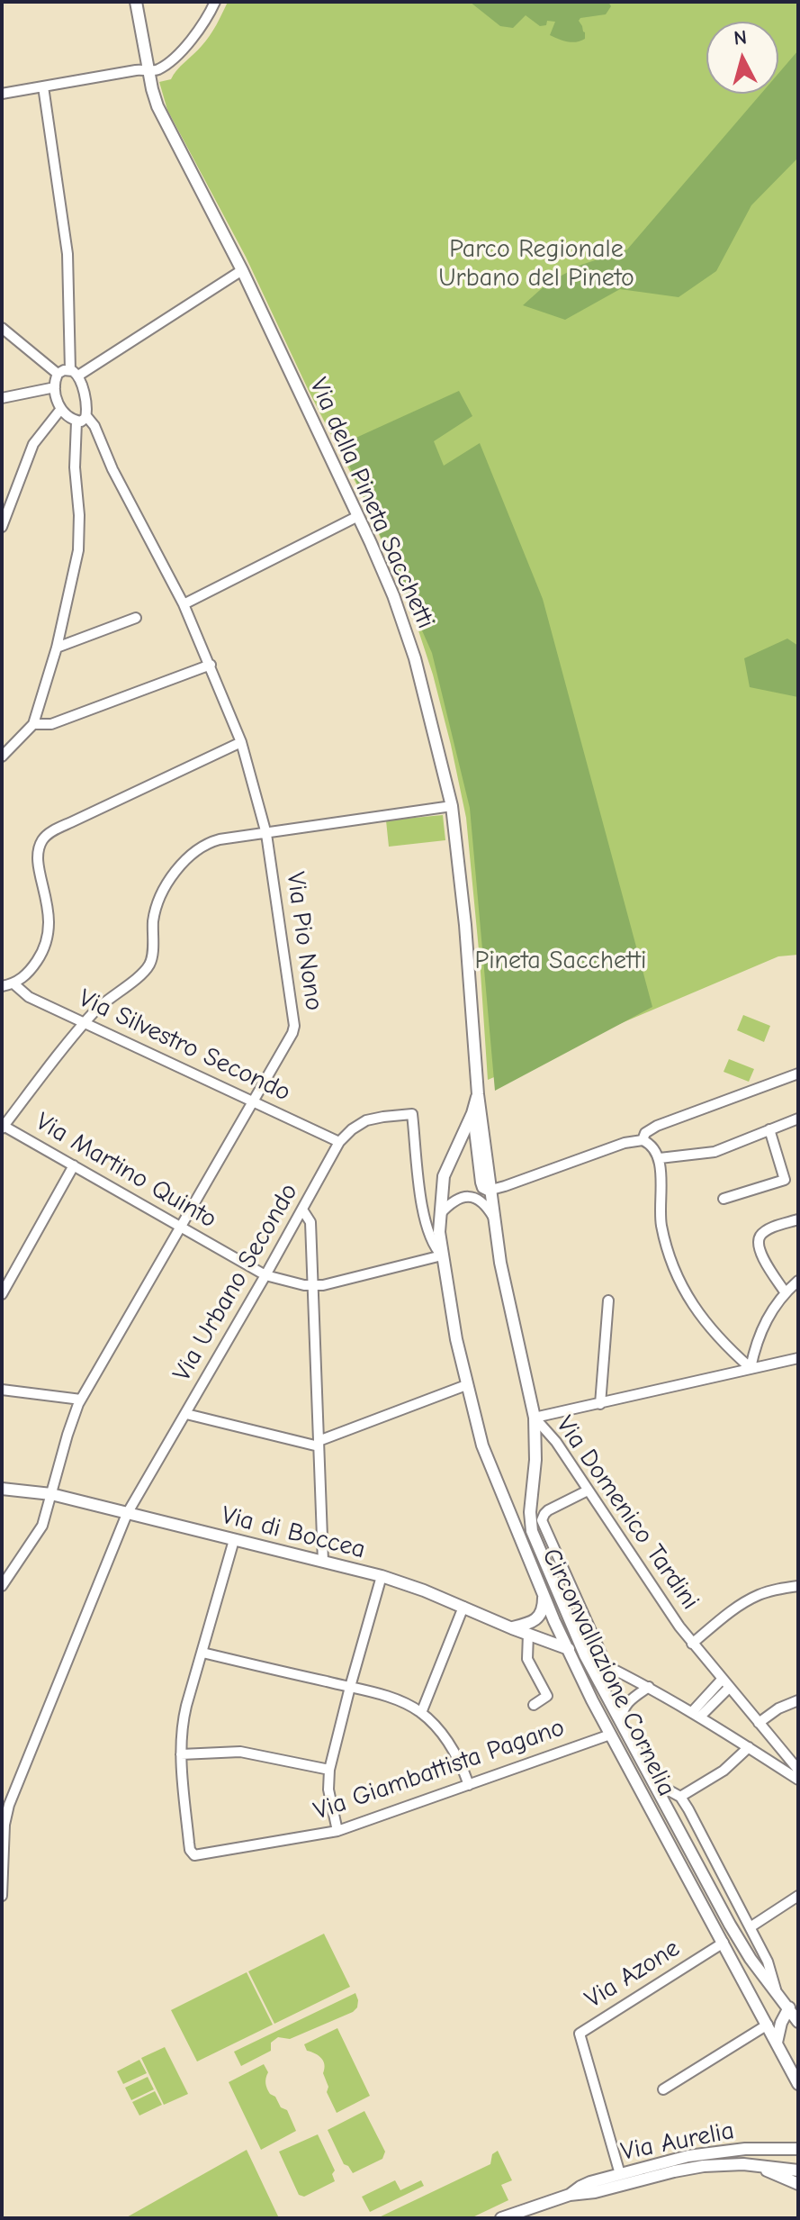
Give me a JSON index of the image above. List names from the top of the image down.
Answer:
{
  "streets": {
    "main road": [
      "Via della Pineta Sacchetti",
      "Via Domenico Tardini",
      "Via di Boccea",
      "Circonvallazione Cornelia",
      "Via Aurelia"
    ],
    "street": [
      "Via Pio Nono",
      "Via Silvestro Secondo",
      "Via Martino Quinto",
      "Via Urbano Secondo",
      "Via Giambattista Pagano",
      "Via Azone"
    ]
  },
  "crossings": [
    ["Via della Pineta Sacchetti", "Via Domenico Tardini"],
    ["Via della Pineta Sacchetti", "Circonvallazione Cornelia"],
    ["Via Pio Nono", "Via Silvestro Secondo"],
    ["Via Pio Nono", "Via Martino Quinto"],
    ["Via Pio Nono", "Via di Boccea"],
    ["Via Silvestro Secondo", "Via Urbano Secondo"],
    ["Via Martino Quinto", "Via Urbano Secondo"],
    ["Via Urbano Secondo", "Via di Boccea"],
    ["Via Urbano Secondo", "Circonvallazione Cornelia"],
    ["Via Domenico Tardini", "Circonvallazione Cornelia"],
    ["Via di Boccea", "Circonvallazione Cornelia"],
    ["Circonvallazione Cornelia", "Via Giambattista Pagano"],
    ["Circonvallazione Cornelia", "Via Azone"],
    ["Via Azone", "Via Aurelia"]
  ],
  "parks": ["Parco Regionale Urbano del Pineto", "Pineta Sacchetti"],
  "north": "top"
}
